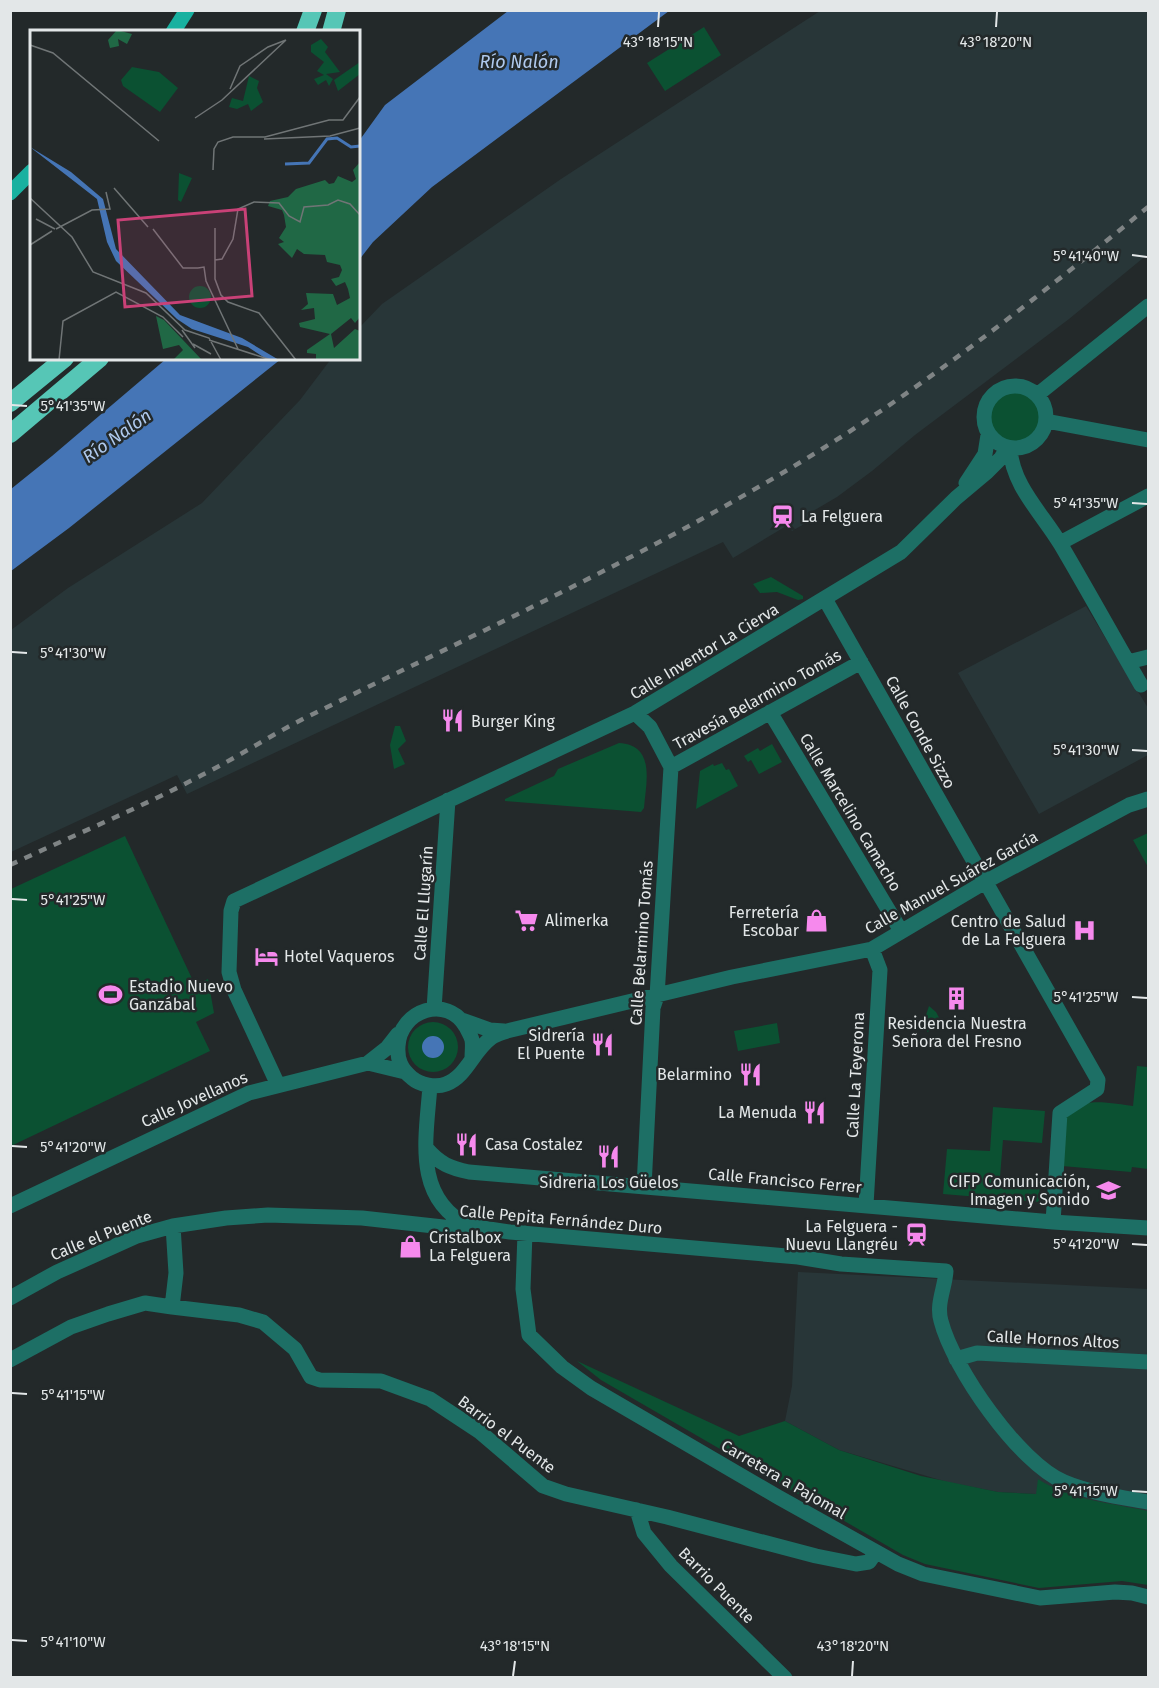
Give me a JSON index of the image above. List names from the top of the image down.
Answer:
{
  "streets": {
    "street": [
      "Calle Inventor La Cierva",
      "Travesía Belarmino Tomás",
      "Calle Conde Sizzo",
      "Calle Marcelino Camacho",
      "Calle Manuel Suárez García",
      "Calle El Llugarín",
      "Calle Belarmino Tomás",
      "Calle La Teyerona",
      "Calle Jovellanos",
      "Calle Francisco Ferrer",
      "Calle Pepita Fernández Duro",
      "Calle el Puente",
      "Calle Hornos Altos",
      "Barrio el Puente",
      "Carretera a Pajomal",
      "Barrio Puente"
    ]
  },
  "crossings": [
    ["Calle Inventor La Cierva", "Calle Conde Sizzo"],
    ["Calle Inventor La Cierva", "Calle El Llugarín"],
    ["Calle Inventor La Cierva", "Calle Jovellanos"],
    ["Travesía Belarmino Tomás", "Calle Conde Sizzo"],
    ["Travesía Belarmino Tomás", "Calle Marcelino Camacho"],
    ["Travesía Belarmino Tomás", "Calle Belarmino Tomás"],
    ["Calle Conde Sizzo", "Calle Manuel Suárez García"],
    ["Calle Conde Sizzo", "Calle Francisco Ferrer"],
    ["Calle Marcelino Camacho", "Calle Manuel Suárez García"],
    ["Calle Manuel Suárez García", "Calle Belarmino Tomás"],
    ["Calle Manuel Suárez García", "Calle La Teyerona"],
    ["Calle El Llugarín", "Calle Jovellanos"],
    ["Calle Belarmino Tomás", "Calle Francisco Ferrer"],
    ["Calle La Teyerona", "Calle Francisco Ferrer"],
    ["Calle Pepita Fernández Duro", "Calle el Puente"],
    ["Calle Pepita Fernández Duro", "Carretera a Pajomal"],
    ["Calle el Puente", "Barrio el Puente"],
    ["Barrio el Puente", "Carretera a Pajomal"],
    ["Barrio el Puente", "Barrio Puente"]
  ],
  "water": ["Río Nalón"],
  "places": {
    "station": ["La Felguera", "La Felguera - Nuevu Llangréu"],
    "restaurant": [
      "Burger King",
      "Sidrería El Puente",
      "Belarmino",
      "La Menuda",
      "Casa Costalez",
      "Sidreria Los Güelos"
    ],
    "supermarket": ["Alimerka"],
    "shop": ["Ferretería Escobar", "Cristalbox La Felguera"],
    "hospital": ["Centro de Salud de La Felguera"],
    "hotel": ["Hotel Vaqueros"],
    "sports": ["Estadio Nuevo Ganzábal"],
    "building": ["Residencia Nuestra Señora del Fresno"],
    "school or university": ["CIFP Comunicación, Imagen y Sonido"]
  },
  "coordinates": [
    "43°18'15\"N",
    "43°18'20\"N",
    "5°41'40\"W",
    "5°41'35\"W",
    "5°41'30\"W",
    "5°41'25\"W",
    "5°41'20\"W",
    "5°41'15\"W",
    "5°41'10\"W"
  ]
}
